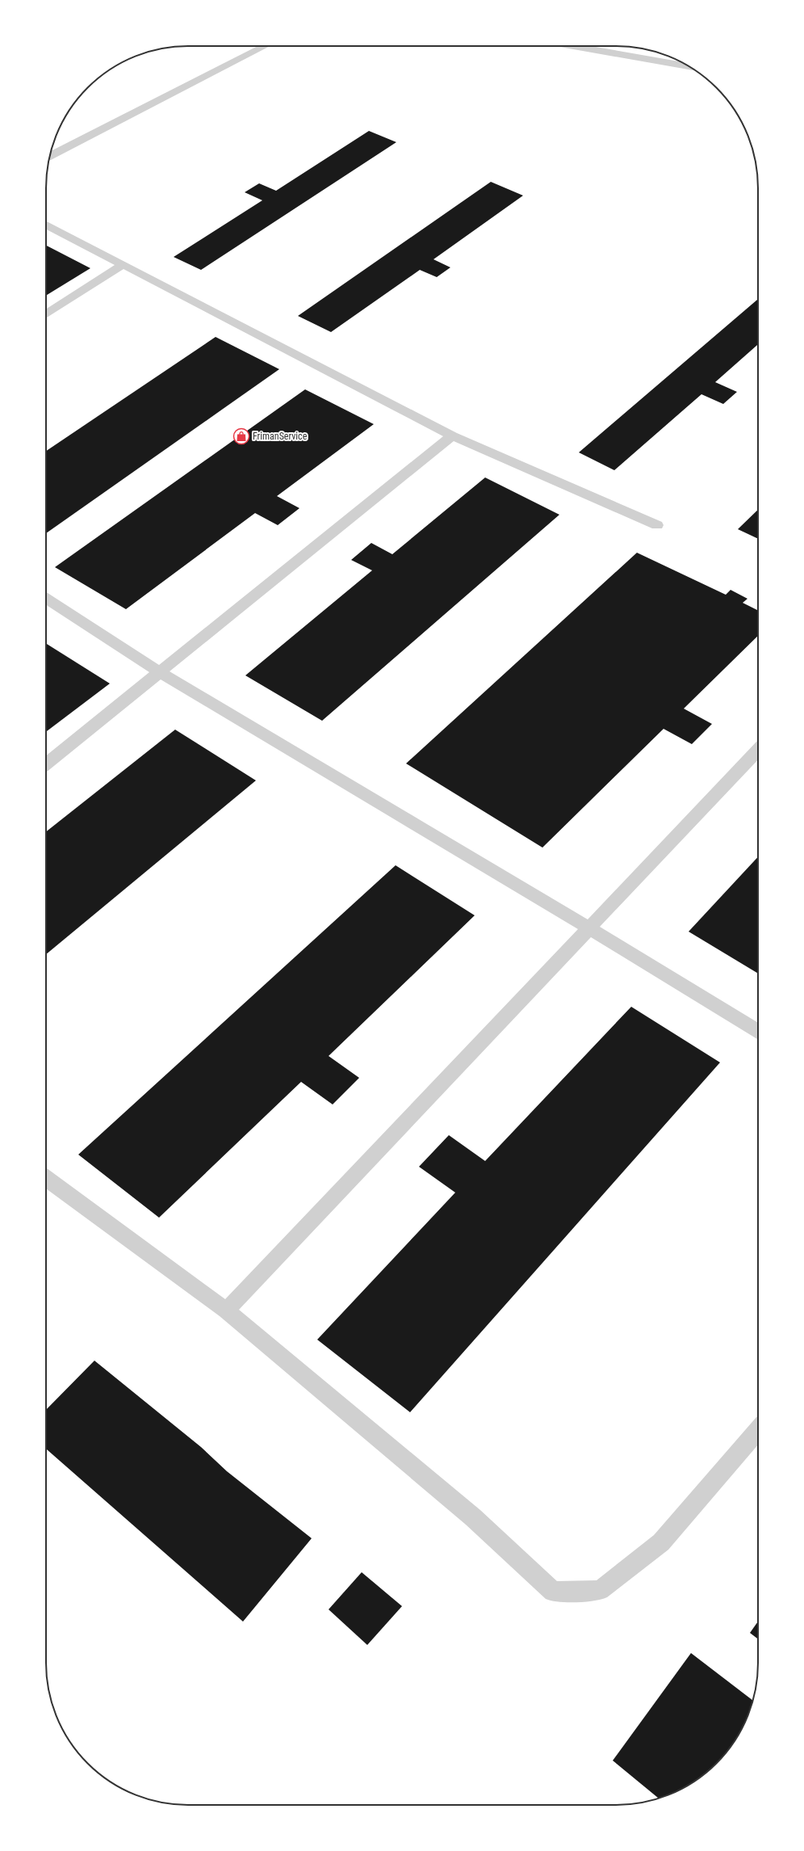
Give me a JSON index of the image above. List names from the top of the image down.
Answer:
{
  "places": {
    "shop": ["FrimanService"]
  }
}
